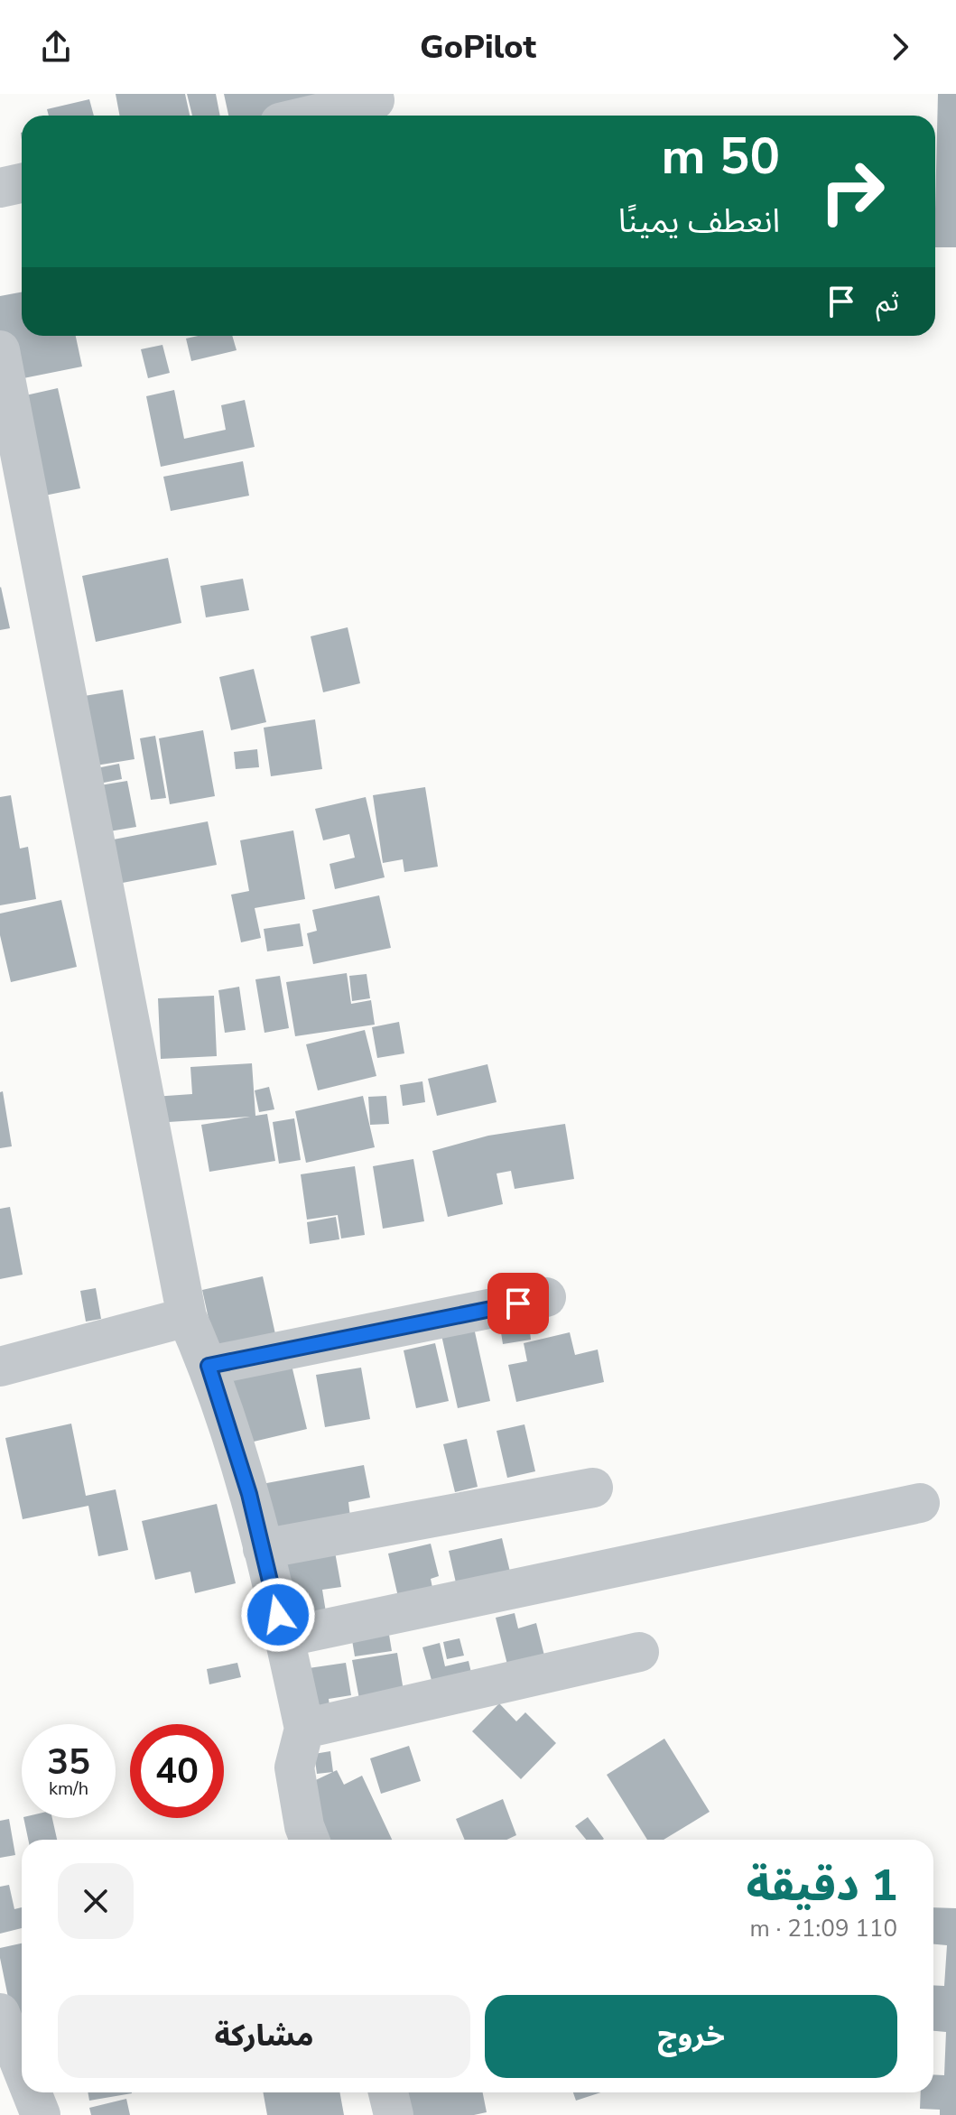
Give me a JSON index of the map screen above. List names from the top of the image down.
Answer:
{
  "page": {
    "header": "GoPilot",
    "turn": ["50 m", "انعطف يمينًا"],
    "then": "ثم",
    "speed": "35 km/h",
    "limit": "40",
    "heading": ["1 دقيقة", "110 m · 21:09"],
    "buttons": ["خروج", "مشاركة"]
  }
}
